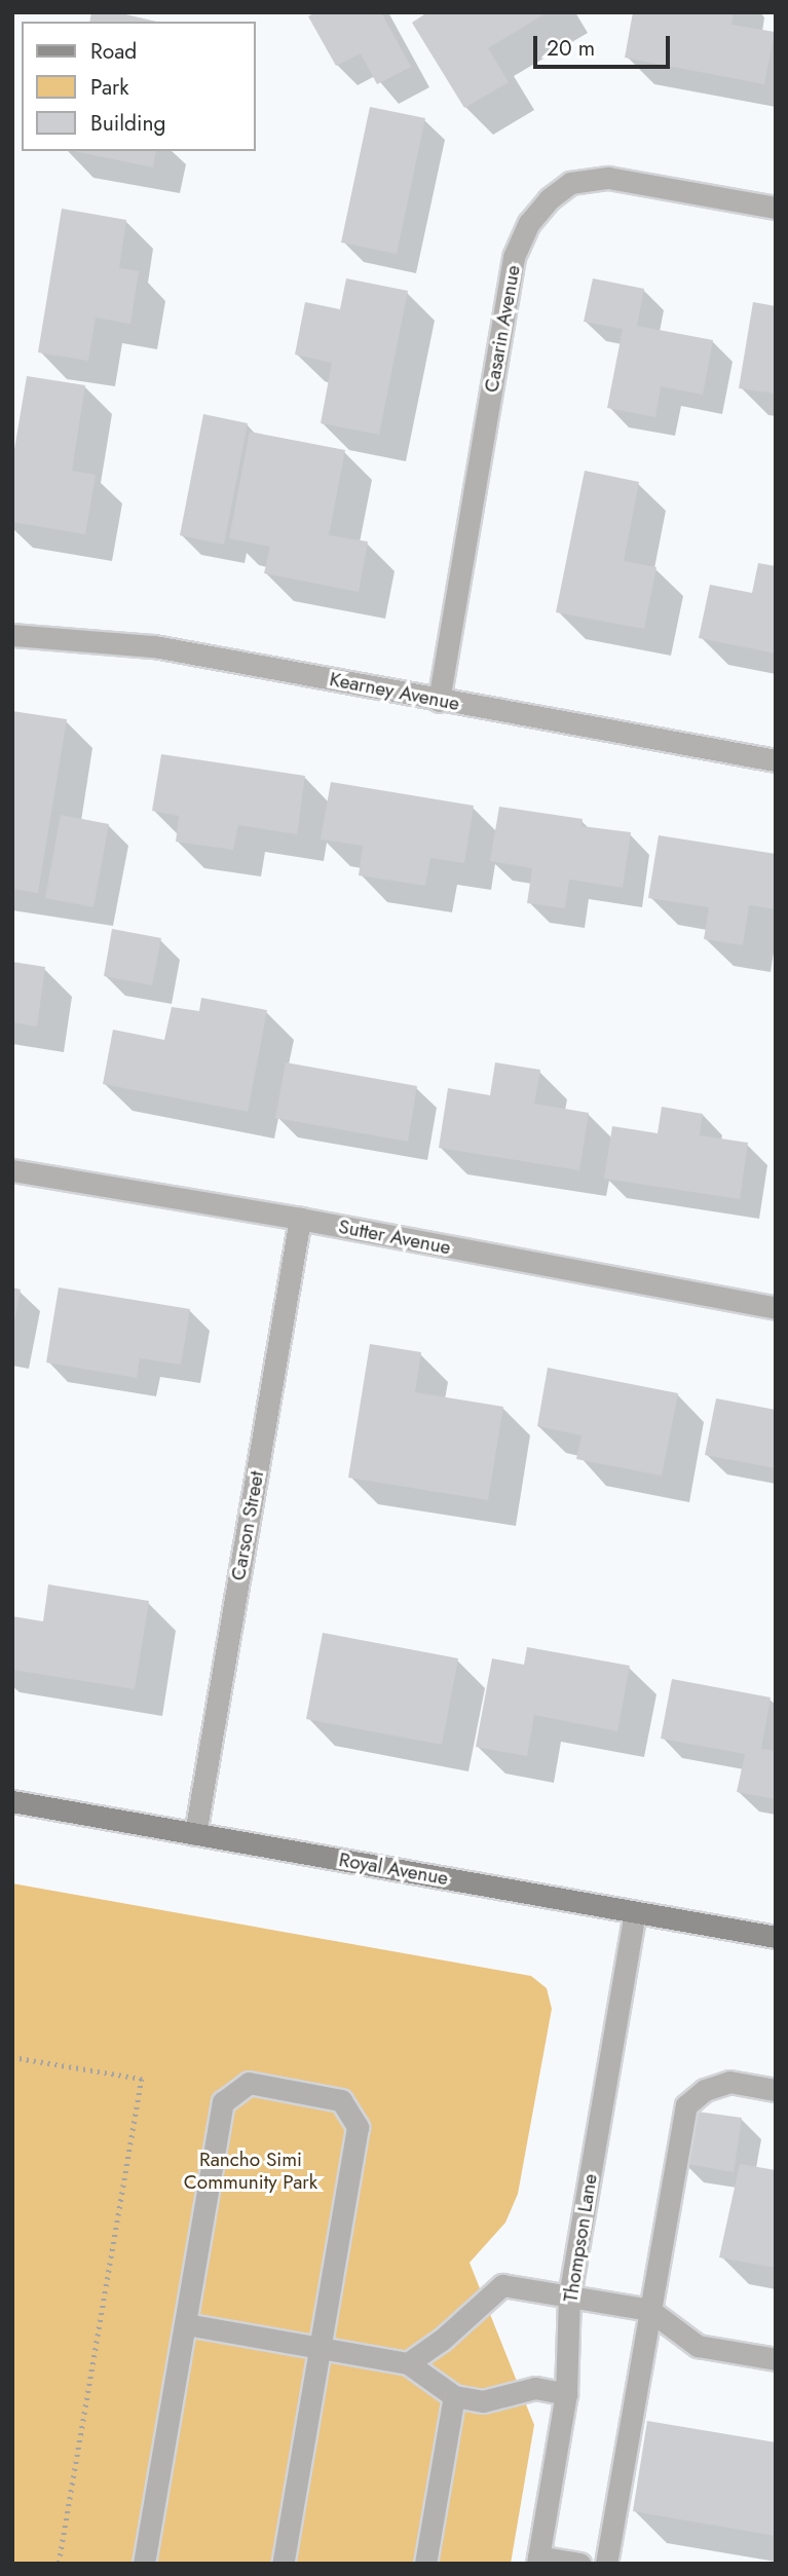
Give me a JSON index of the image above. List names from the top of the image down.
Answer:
{
  "streets": {
    "main road": ["Royal Avenue"],
    "street": [
      "Casarin Avenue",
      "Kearney Avenue",
      "Sutter Avenue",
      "Carson Street",
      "Thompson Lane"
    ]
  },
  "crossings": [
    ["Casarin Avenue", "Kearney Avenue"],
    ["Sutter Avenue", "Carson Street"],
    ["Carson Street", "Royal Avenue"],
    ["Royal Avenue", "Thompson Lane"]
  ],
  "parks": ["Rancho Simi Community Park"],
  "legend": ["Road", "Park", "Building"],
  "scale_bar": "20 m"
}
